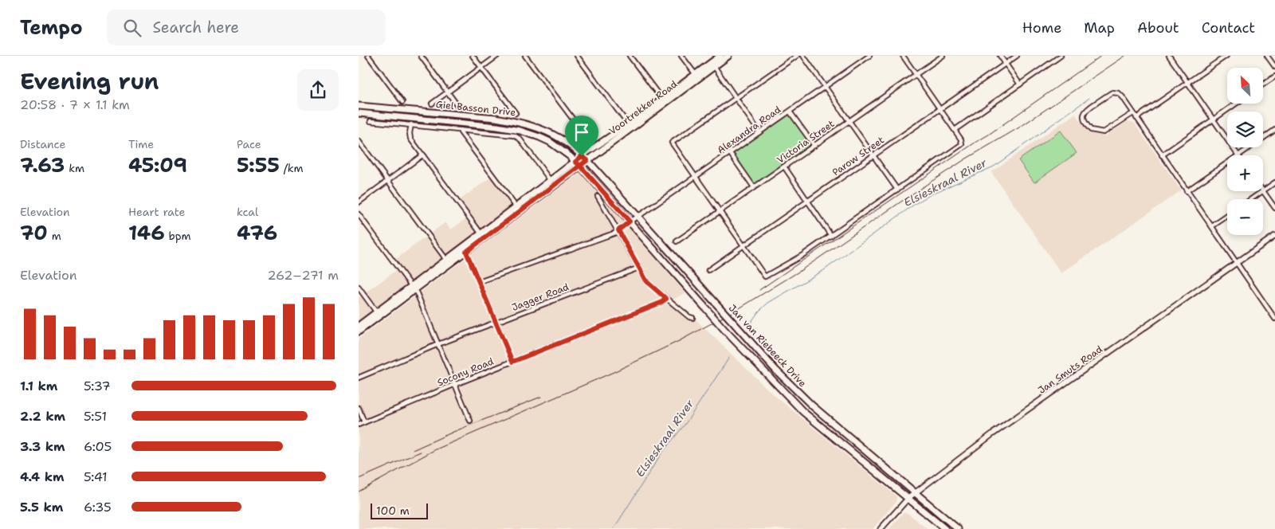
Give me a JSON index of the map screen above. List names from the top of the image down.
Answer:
{
  "streets": {
    "main road": ["Voortrekker Road", "Giel Basson Drive", "Jan van Riebeeck Drive"],
    "street": [
      "Alexandra Road",
      "Victoria Street",
      "Parow Street",
      "Jagger Road",
      "Jan Smuts Road",
      "Socony Road"
    ]
  },
  "crossings": [
    ["Voortrekker Road", "Giel Basson Drive"],
    ["Voortrekker Road", "Jan van Riebeeck Drive"],
    ["Giel Basson Drive", "Jan van Riebeeck Drive"],
    ["Alexandra Road", "Jan van Riebeeck Drive"],
    ["Jan van Riebeeck Drive", "Jan Smuts Road"]
  ],
  "water": ["Elsieskraal River"],
  "scale_bar": "100 m",
  "north": "top left",
  "page": {
    "header": "Tempo",
    "search": "Search here",
    "nav": [
      "Home",
      "Map",
      "About",
      "Contact"
    ],
    "heading": ["Evening run", "20:58 · 7 × 1.1 km"],
    "map_buttons": ["+", "−"],
    "stats": [
      ["Distance", "7.63 km"],
      ["Time", "45:09"],
      ["Pace", "5:55 /km"],
      ["Elevation", "70 m"],
      ["Heart rate", "146 bpm"],
      ["kcal", "476"]
    ],
    "chart": ["Elevation", "262–271 m"],
    "list": [
      {
        "name": "1.1 km",
        "note": "5:37"
      },
      {
        "name": "2.2 km",
        "note": "5:51"
      },
      {
        "name": "3.3 km",
        "note": "6:05"
      },
      {
        "name": "4.4 km",
        "note": "5:41"
      },
      {
        "name": "5.5 km",
        "note": "6:35"
      }
    ],
    "scale": "100 m"
  }
}
